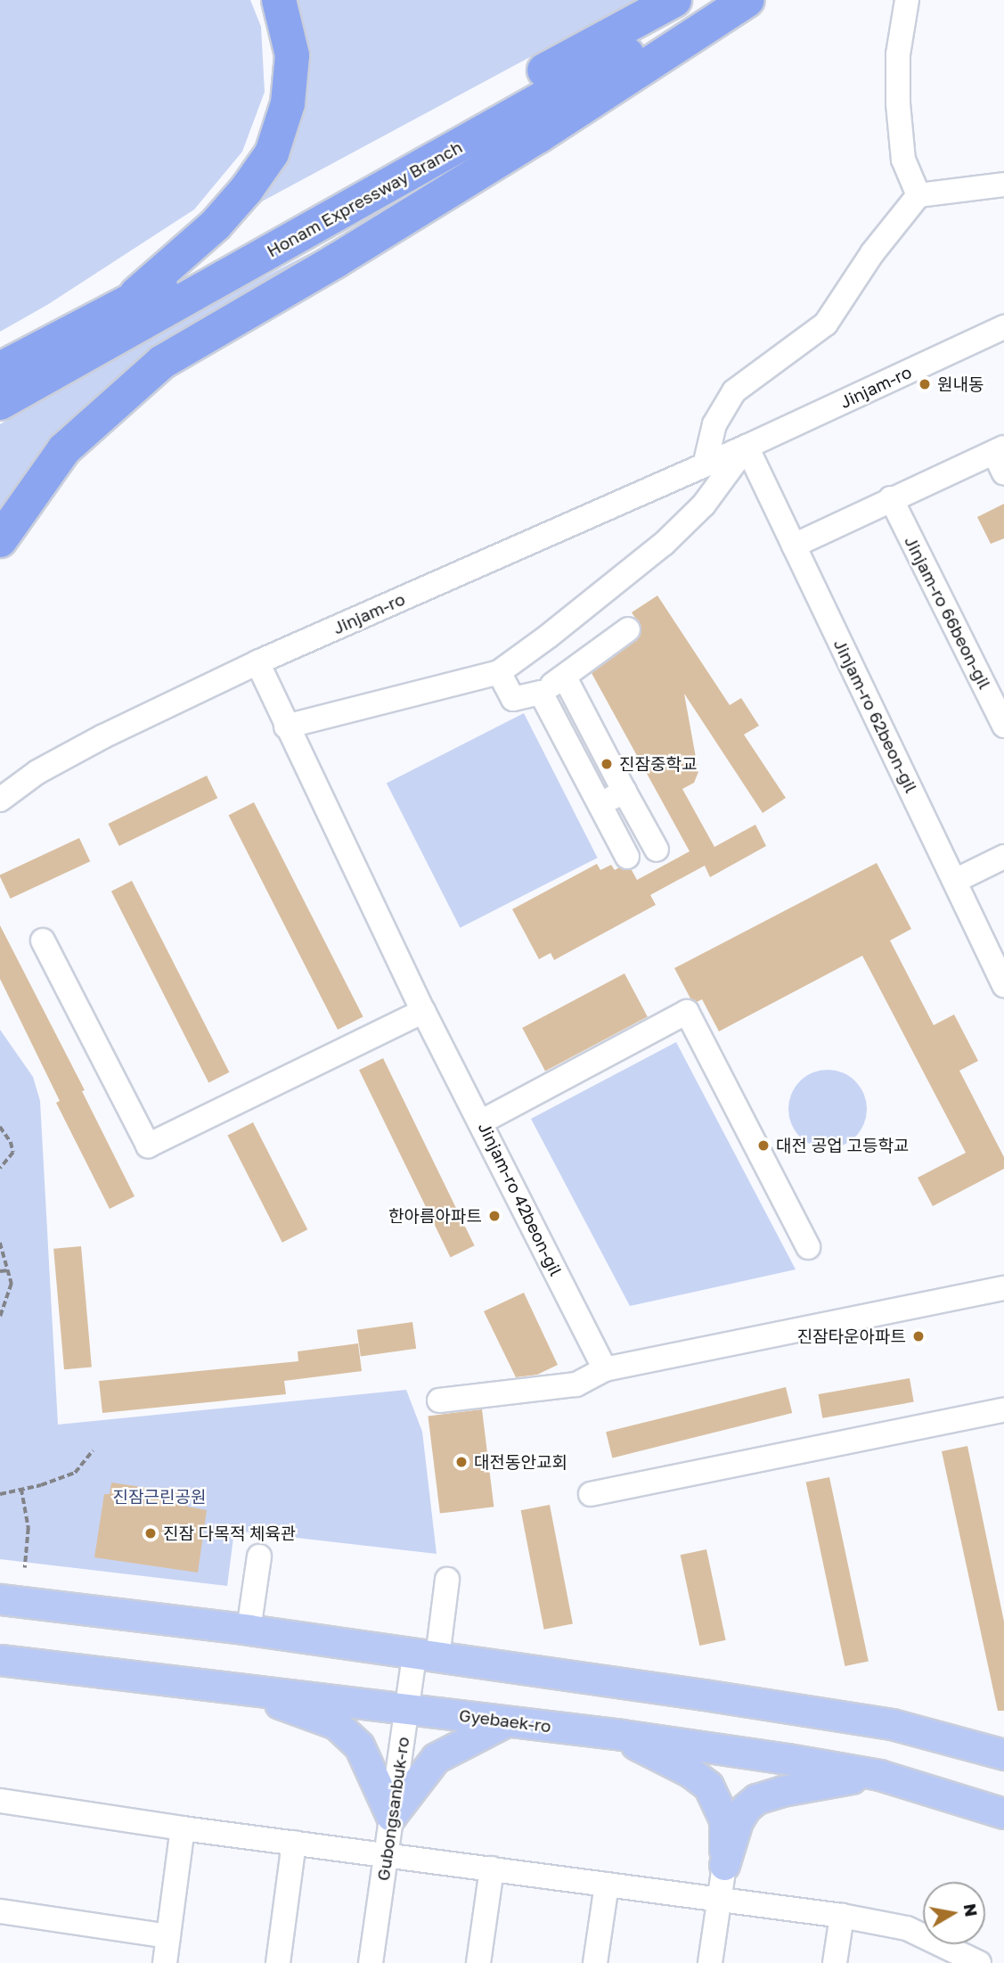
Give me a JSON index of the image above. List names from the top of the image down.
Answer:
{
  "streets": {
    "highway": ["Honam Expressway Branch"],
    "main road": ["Gyebaek-ro"],
    "street": [
      "Jinjam-ro",
      "Jinjam-ro 66beon-gil",
      "Jinjam-ro 62beon-gil",
      "Jinjam-ro 42beon-gil",
      "Gubongsanbuk-ro"
    ]
  },
  "crossings": [
    ["Jinjam-ro", "Jinjam-ro 62beon-gil"],
    ["Jinjam-ro", "Jinjam-ro 42beon-gil"],
    ["Gyebaek-ro", "Gubongsanbuk-ro"]
  ],
  "parks": ["진잠근린공원"],
  "places": [
    "원내동",
    "진잠중학교",
    "대전 공업 고등학교",
    "한아름아파트",
    "진잠타운아파트",
    "대전동안교회",
    "진잠 다목적 체육관"
  ],
  "north": "right"
}
